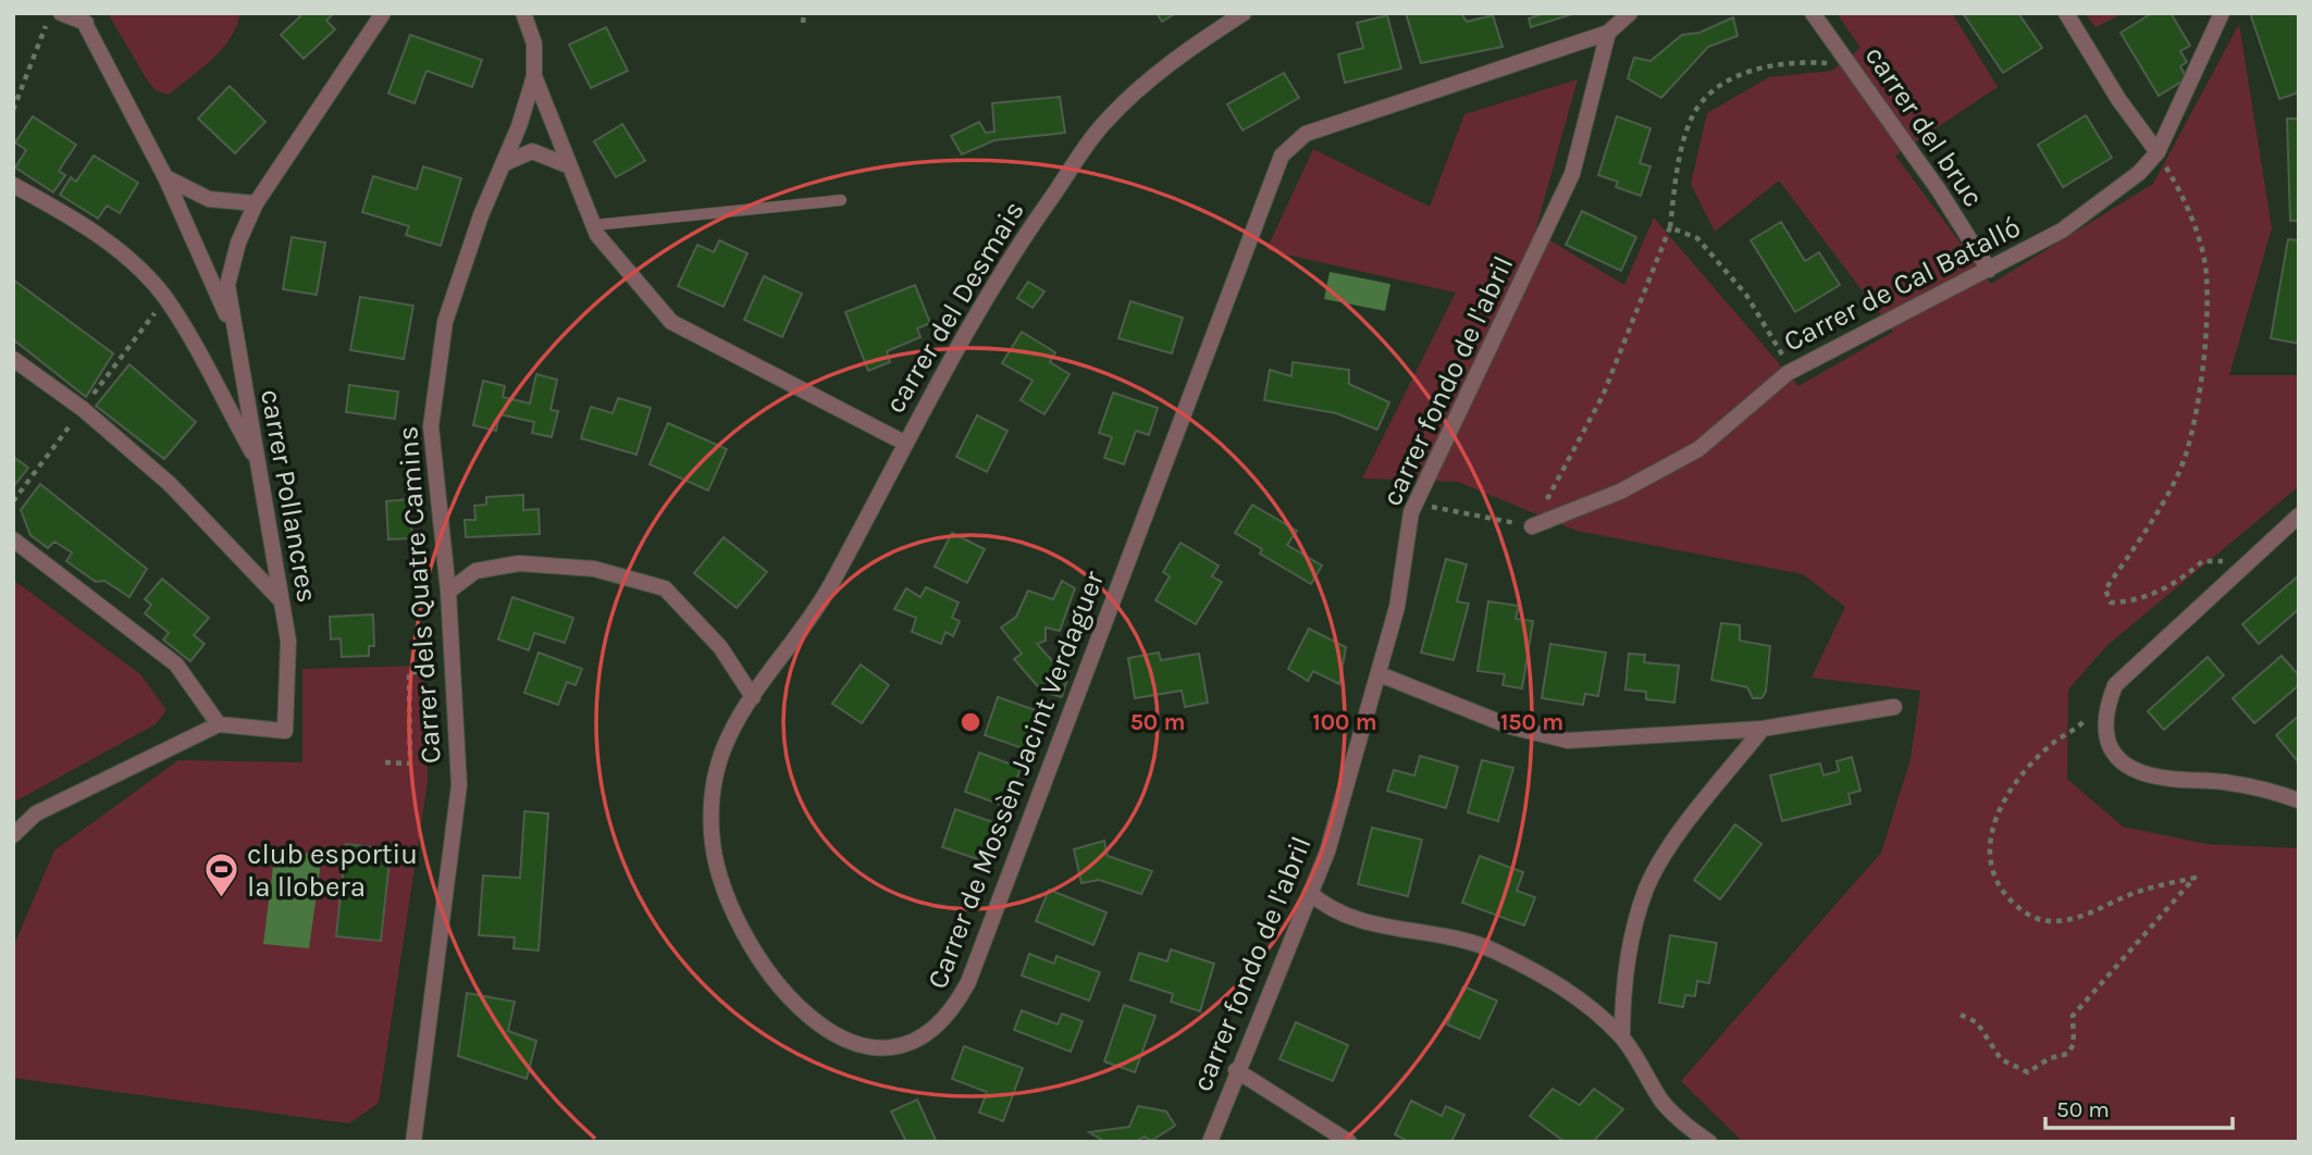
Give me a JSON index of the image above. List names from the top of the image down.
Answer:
{
  "streets": {
    "street": [
      "carrer del bruc",
      "Carrer de Cal Batalló",
      "carrer del Desmais",
      "carrer fondo de l'abril",
      "carrer Pollancres",
      "Carrer dels Quatre Camins",
      "Carrer de Mossèn Jacint Verdaguer"
    ]
  },
  "crossings": [
    ["carrer del bruc", "Carrer de Cal Batalló"],
    ["carrer del Desmais", "Carrer dels Quatre Camins"],
    ["carrer del Desmais", "Carrer de Mossèn Jacint Verdaguer"],
    ["carrer fondo de l'abril", "Carrer de Mossèn Jacint Verdaguer"]
  ],
  "places": {
    "sports": ["club esportiu la llobera"]
  },
  "scale_bar": "50 m",
  "rings": ["50 m", "100 m", "150 m"]
}
